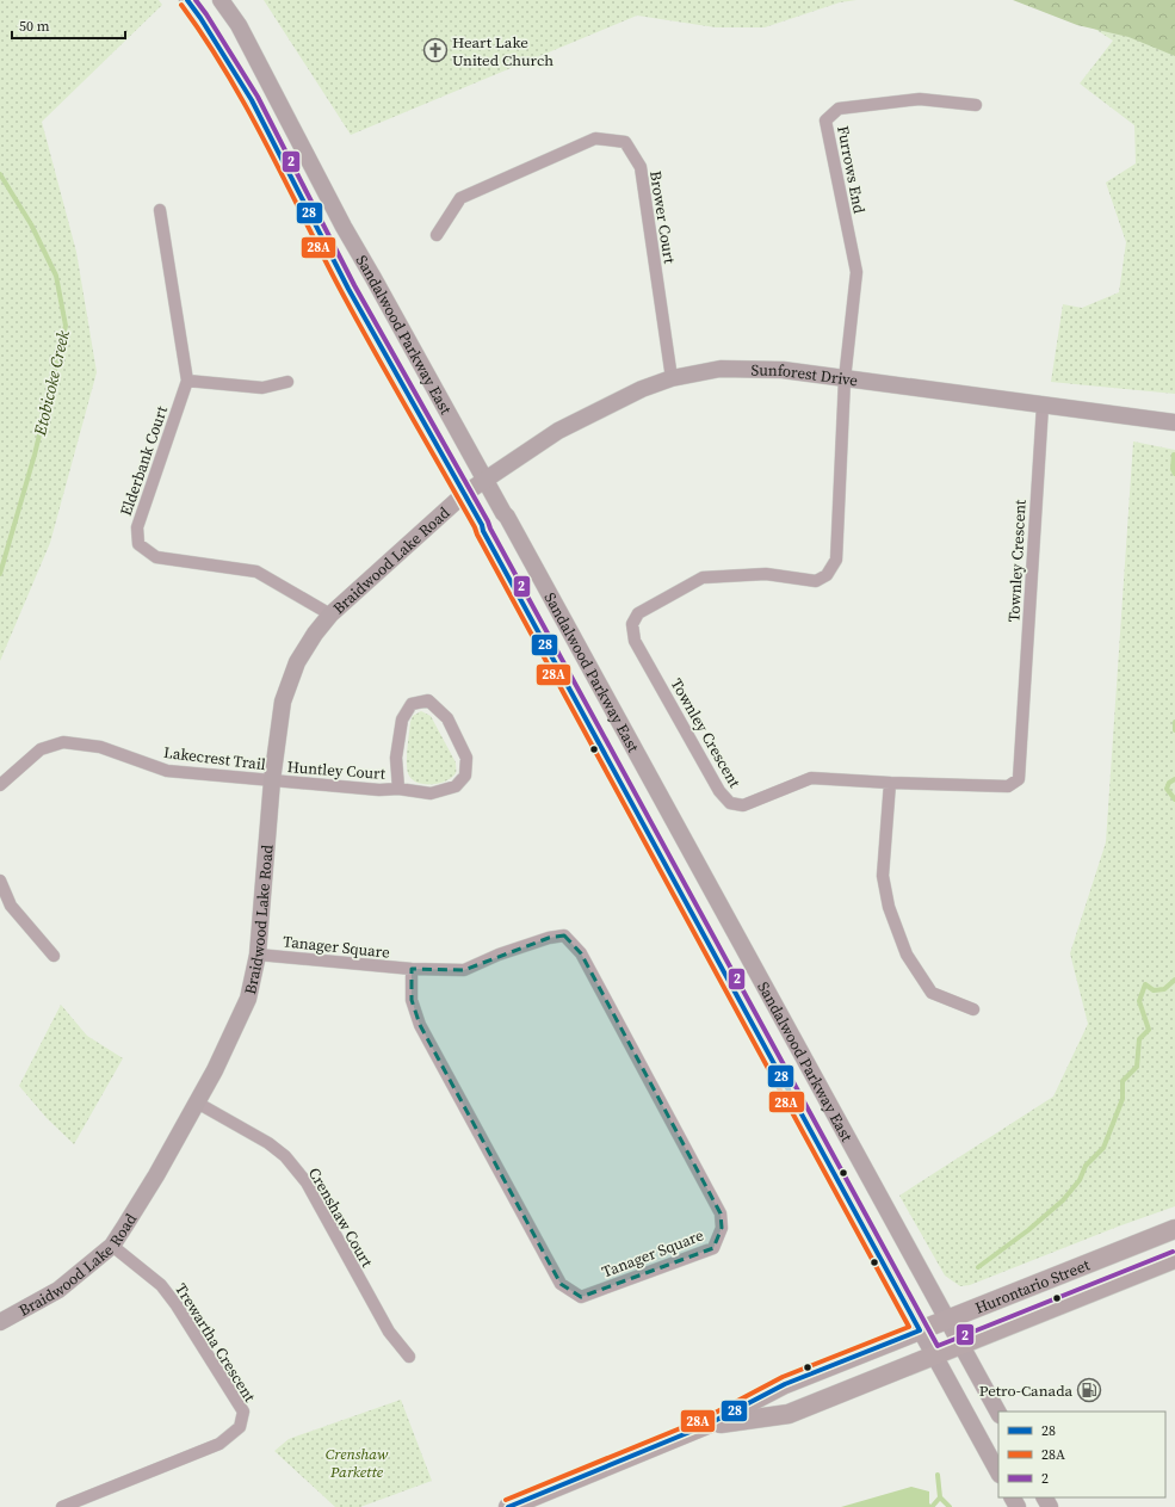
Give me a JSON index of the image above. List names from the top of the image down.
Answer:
{
  "streets": {
    "main road": [
      "Sandalwood Parkway East",
      "Sunforest Drive",
      "Braidwood Lake Road",
      "Hurontario Street"
    ],
    "street": [
      "Furrows End",
      "Brower Court",
      "Elderbank Court",
      "Townley Crescent",
      "Lakecrest Trail",
      "Huntley Court",
      "Tanager Square",
      "Crenshaw Court",
      "Trewartha Crescent"
    ]
  },
  "crossings": [
    ["Furrows End", "Sunforest Drive"],
    ["Furrows End", "Townley Crescent"],
    ["Brower Court", "Sunforest Drive"],
    ["Sandalwood Parkway East", "Sunforest Drive"],
    ["Sandalwood Parkway East", "Braidwood Lake Road"],
    ["Sandalwood Parkway East", "Hurontario Street"],
    ["Sunforest Drive", "Braidwood Lake Road"],
    ["Sunforest Drive", "Townley Crescent"],
    ["Elderbank Court", "Braidwood Lake Road"],
    ["Braidwood Lake Road", "Lakecrest Trail"],
    ["Braidwood Lake Road", "Huntley Court"],
    ["Braidwood Lake Road", "Tanager Square"],
    ["Braidwood Lake Road", "Crenshaw Court"],
    ["Braidwood Lake Road", "Trewartha Crescent"],
    ["Lakecrest Trail", "Huntley Court"]
  ],
  "water": ["Etobicoke Creek"],
  "parks": ["Crenshaw Parkette"],
  "places": {
    "church": ["Heart Lake United Church"],
    "fuel station": ["Petro-Canada"]
  },
  "lines": ["transit line 28", "transit line 2", "transit line 28A"],
  "legend": ["28", "28A", "2"],
  "scale_bar": "50 m"
}
